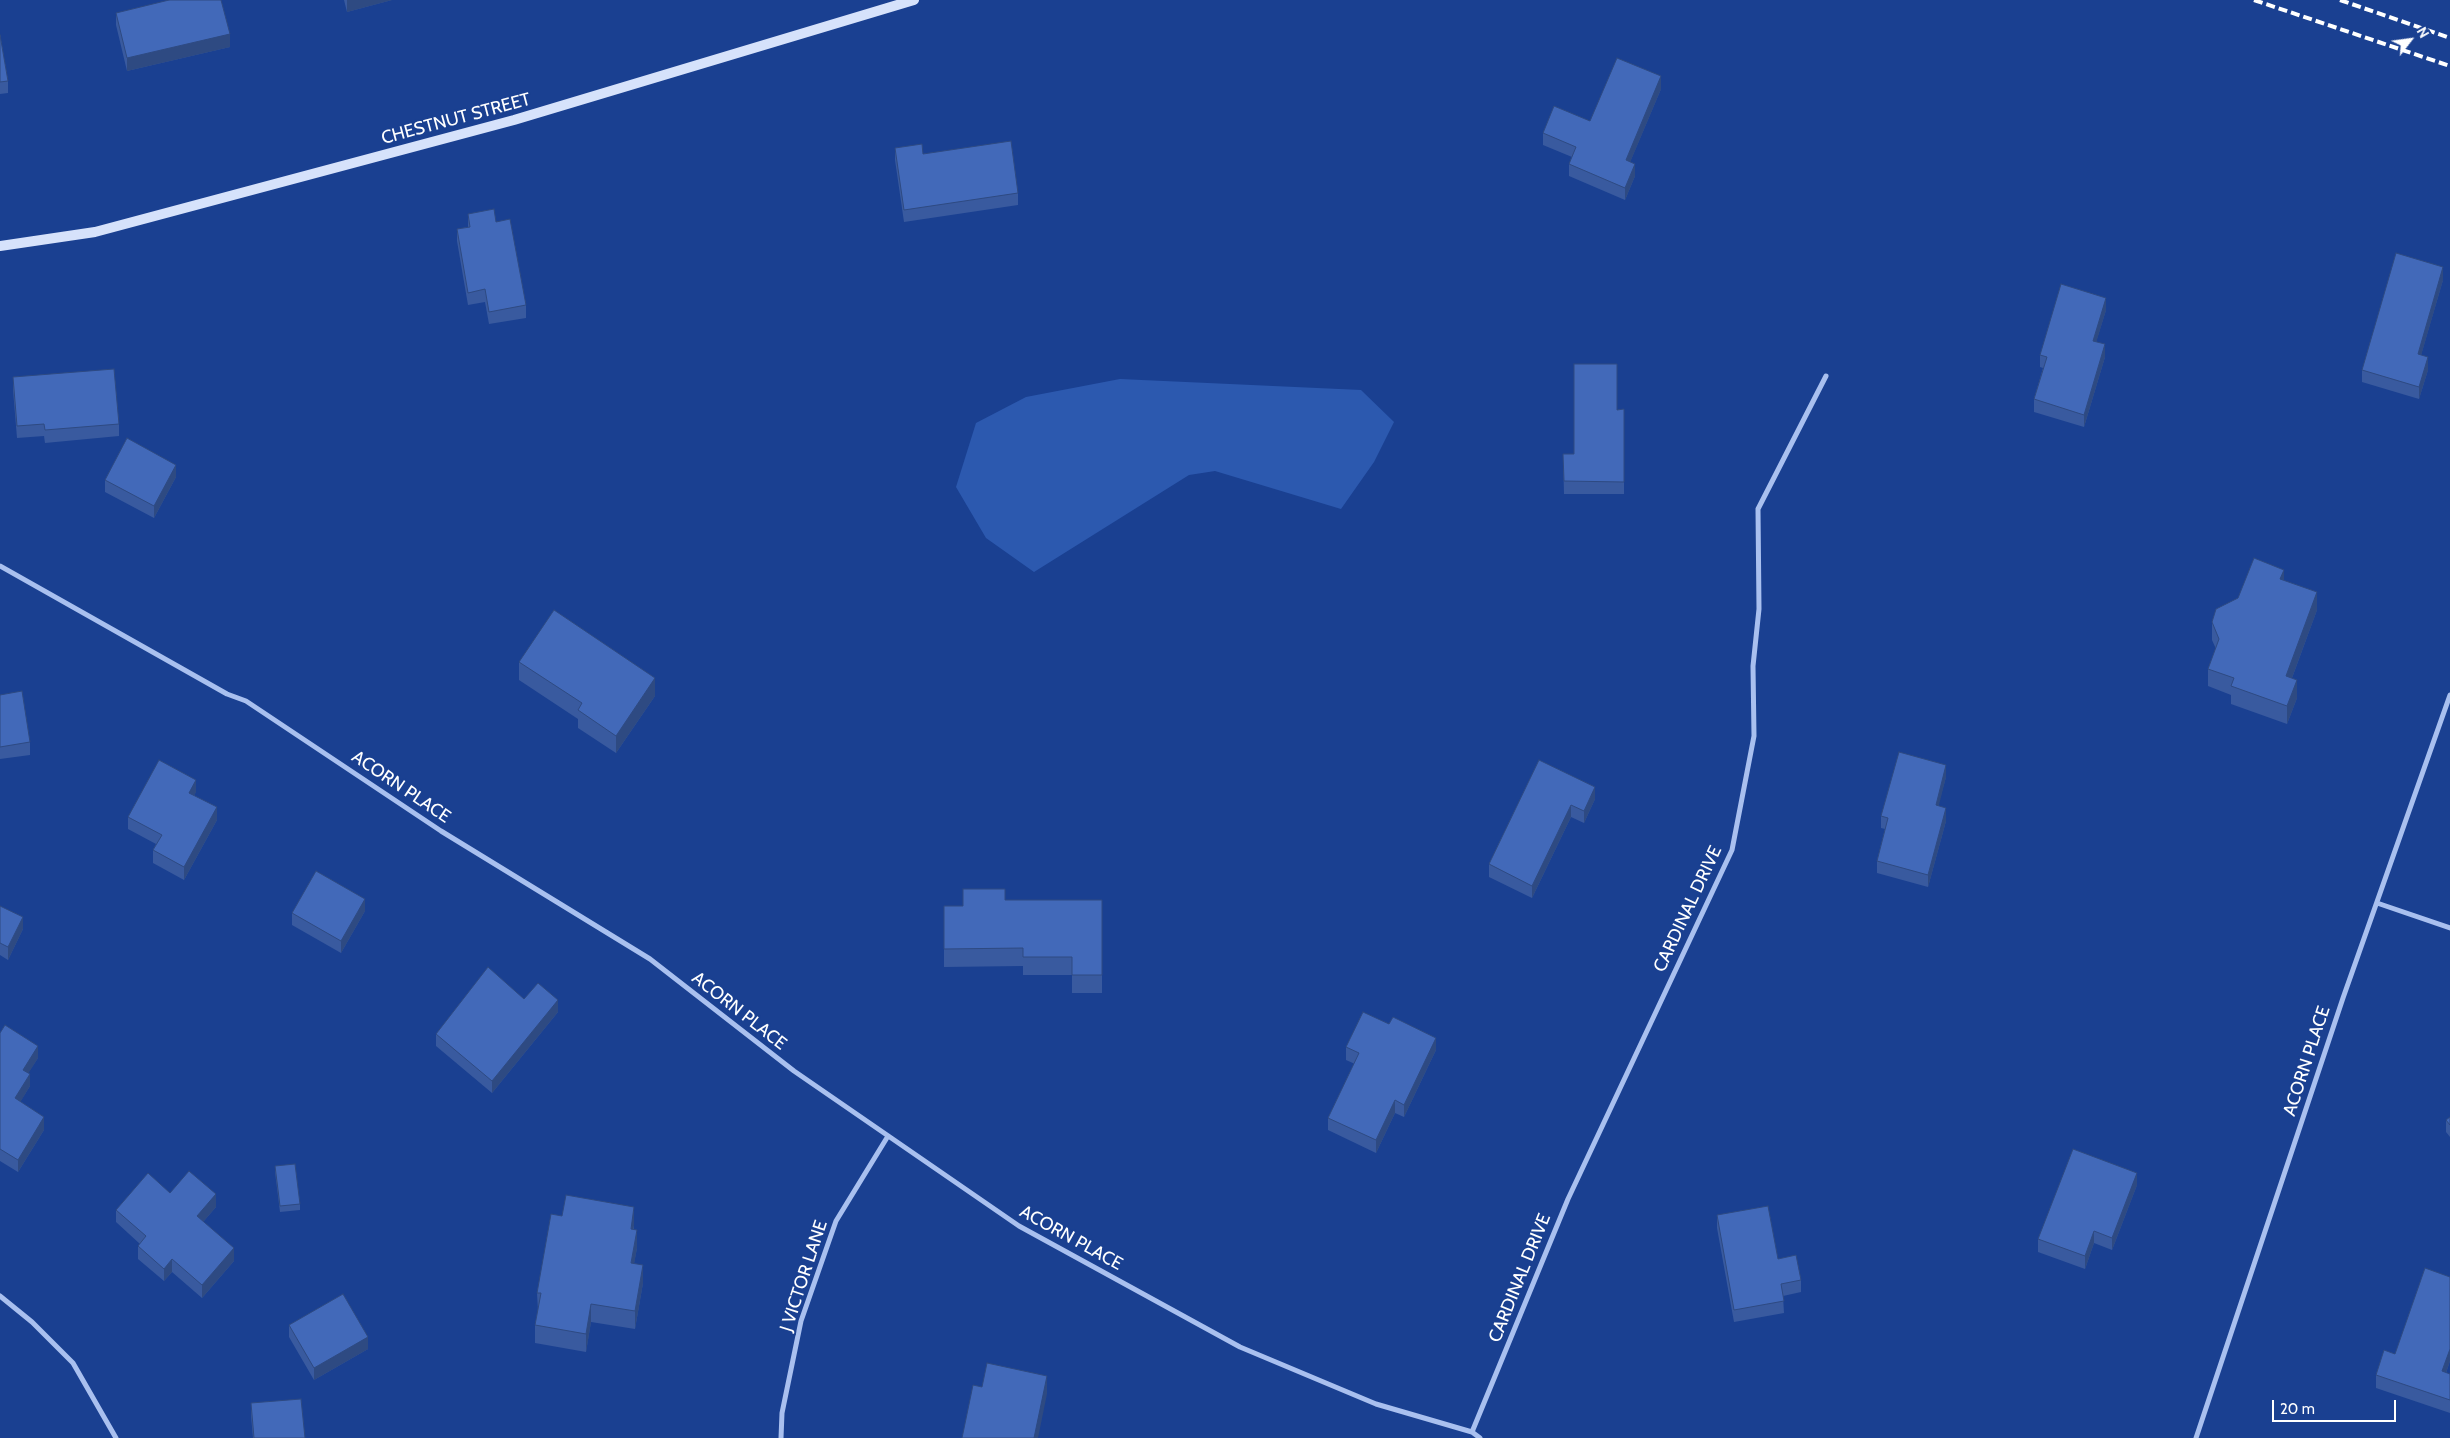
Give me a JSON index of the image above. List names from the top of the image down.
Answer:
{
  "streets": {
    "main road": ["CHESTNUT STREET"],
    "street": ["ACORN PLACE", "CARDINAL DRIVE", "J VICTOR LANE"]
  },
  "crossings": [
    ["ACORN PLACE", "CARDINAL DRIVE"],
    ["ACORN PLACE", "J VICTOR LANE"]
  ],
  "scale_bar": "20 m",
  "north": "top right"
}
